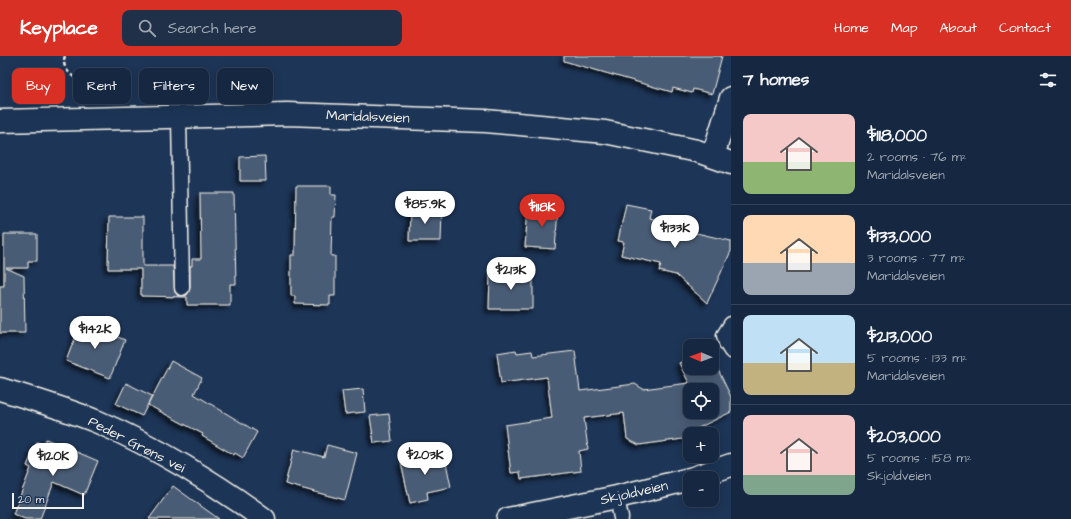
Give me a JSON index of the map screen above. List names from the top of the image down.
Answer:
{
  "streets": {
    "main road": ["Maridalsveien", "Peder Grøns vei", "Skjoldveien"]
  },
  "scale_bar": "20 m",
  "north": "left",
  "page": {
    "header": "Keyplace",
    "search": "Search here",
    "nav": [
      "Home",
      "Map",
      "About",
      "Contact"
    ],
    "heading": "7 homes",
    "chip": [
      "Buy",
      "Rent",
      "Filters",
      "New"
    ],
    "list": [
      {
        "name": "$118,000",
        "note": "2 rooms · 76 m² · Maridalsveien"
      },
      {
        "name": "$133,000",
        "note": "3 rooms · 77 m² · Maridalsveien"
      },
      {
        "name": "$213,000",
        "note": "5 rooms · 133 m² · Maridalsveien"
      },
      {
        "name": "$203,000",
        "note": "5 rooms · 158 m² · Skjoldveien"
      }
    ],
    "price": [
      "$85.9K",
      "$118K",
      "$133K",
      "$213K",
      "$142K",
      "$203K",
      "$120K"
    ],
    "map_buttons": ["+", "−"],
    "scale": "20 m"
  }
}
